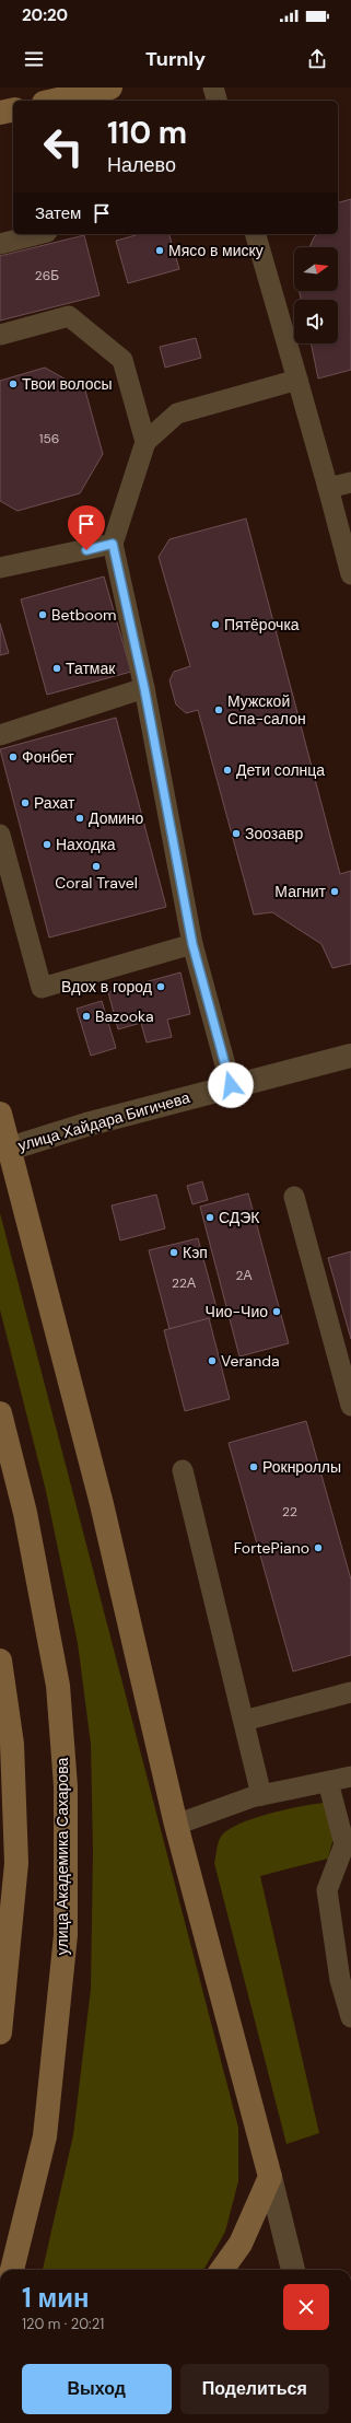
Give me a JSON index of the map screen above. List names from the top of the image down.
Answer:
{
  "streets": {
    "main road": ["улица Академика Сахарова"],
    "street": ["улица Хайдара Бигичева"]
  },
  "places": [
    "Мясо в миску",
    "Твои волосы",
    "Betboom",
    "Пятёрочка",
    "Татмак",
    "Мужской Спа-салон",
    "Фонбет",
    "Дети солнца",
    "Рахат",
    "Домино",
    "Зоозавр",
    "Находка",
    "Coral Travel",
    "Магнит",
    "Вдох в город",
    "Bazooka",
    "СДЭК",
    "Кэп",
    "Чио-Чио",
    "Veranda",
    "Рокнроллы",
    "FortePiano"
  ],
  "house_numbers": [
    "26Б",
    "156",
    "2А",
    "22А",
    "22"
  ],
  "north": "right",
  "page": {
    "status": "20:20",
    "header": "Turnly",
    "turn": ["110 m", "Налево"],
    "then": "Затем",
    "heading": ["1 мин", "120 m · 20:21"],
    "buttons": ["Выход", "Поделиться"]
  }
}
